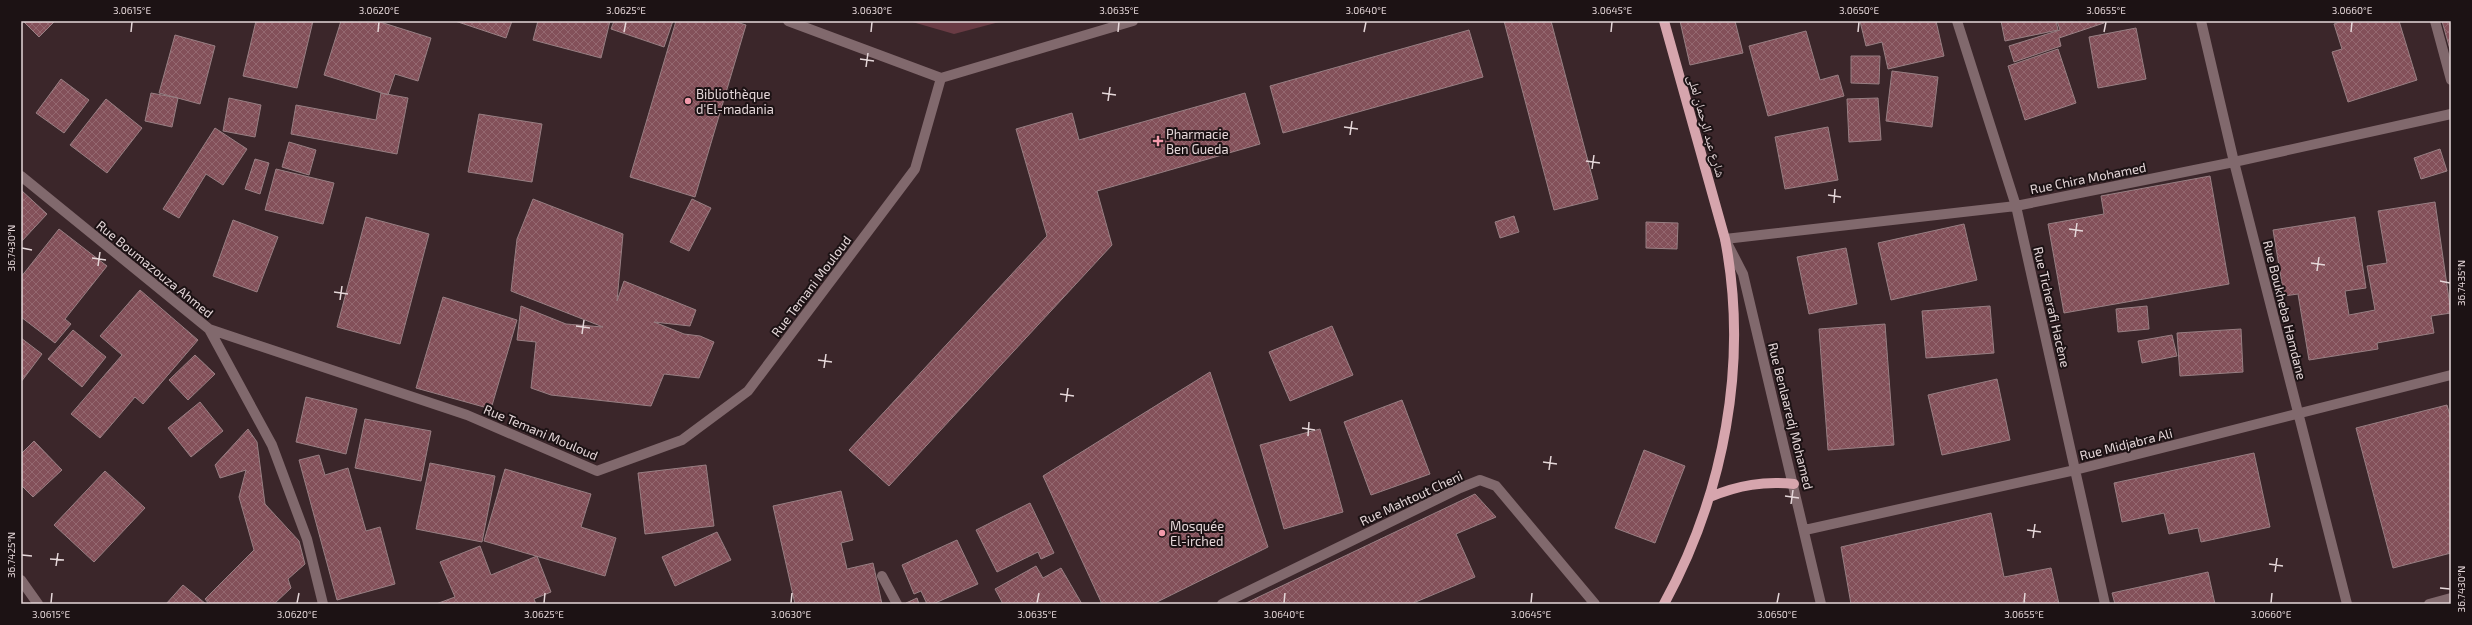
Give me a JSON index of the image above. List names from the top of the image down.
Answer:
{
  "streets": {
    "main road": ["شارع عبد الرحمان لعلى"],
    "street": [
      "Rue Chira Mohamed",
      "Rue Boumazouza Ahmed",
      "Rue Temani Mouloud",
      "Rue Ticherafi Hacène",
      "Rue Boukheba Hamdane",
      "Rue Benlaaredj Mohamed",
      "Rue Midjabra Ali",
      "Rue Mahtout Cheni"
    ]
  },
  "crossings": [
    ["شارع عبد الرحمان لعلى", "Rue Chira Mohamed"],
    ["شارع عبد الرحمان لعلى", "Rue Benlaaredj Mohamed"],
    ["Rue Chira Mohamed", "Rue Ticherafi Hacène"],
    ["Rue Chira Mohamed", "Rue Boukheba Hamdane"],
    ["Rue Chira Mohamed", "Rue Benlaaredj Mohamed"],
    ["Rue Boumazouza Ahmed", "Rue Temani Mouloud"],
    ["Rue Ticherafi Hacène", "Rue Midjabra Ali"],
    ["Rue Boukheba Hamdane", "Rue Midjabra Ali"],
    ["Rue Benlaaredj Mohamed", "Rue Midjabra Ali"]
  ],
  "places": {
    "other": ["Bibliothèque d'El-madania", "Mosquée El-irched"],
    "health": ["Pharmacie Ben Gueda"]
  },
  "coordinates": [
    "3.0615°E",
    "3.0620°E",
    "3.0625°E",
    "3.0630°E",
    "3.0635°E",
    "3.0640°E",
    "3.0645°E",
    "3.0650°E",
    "3.0655°E",
    "3.0660°E",
    "36.7430°N",
    "36.7435°N",
    "36.7425°N"
  ]
}
